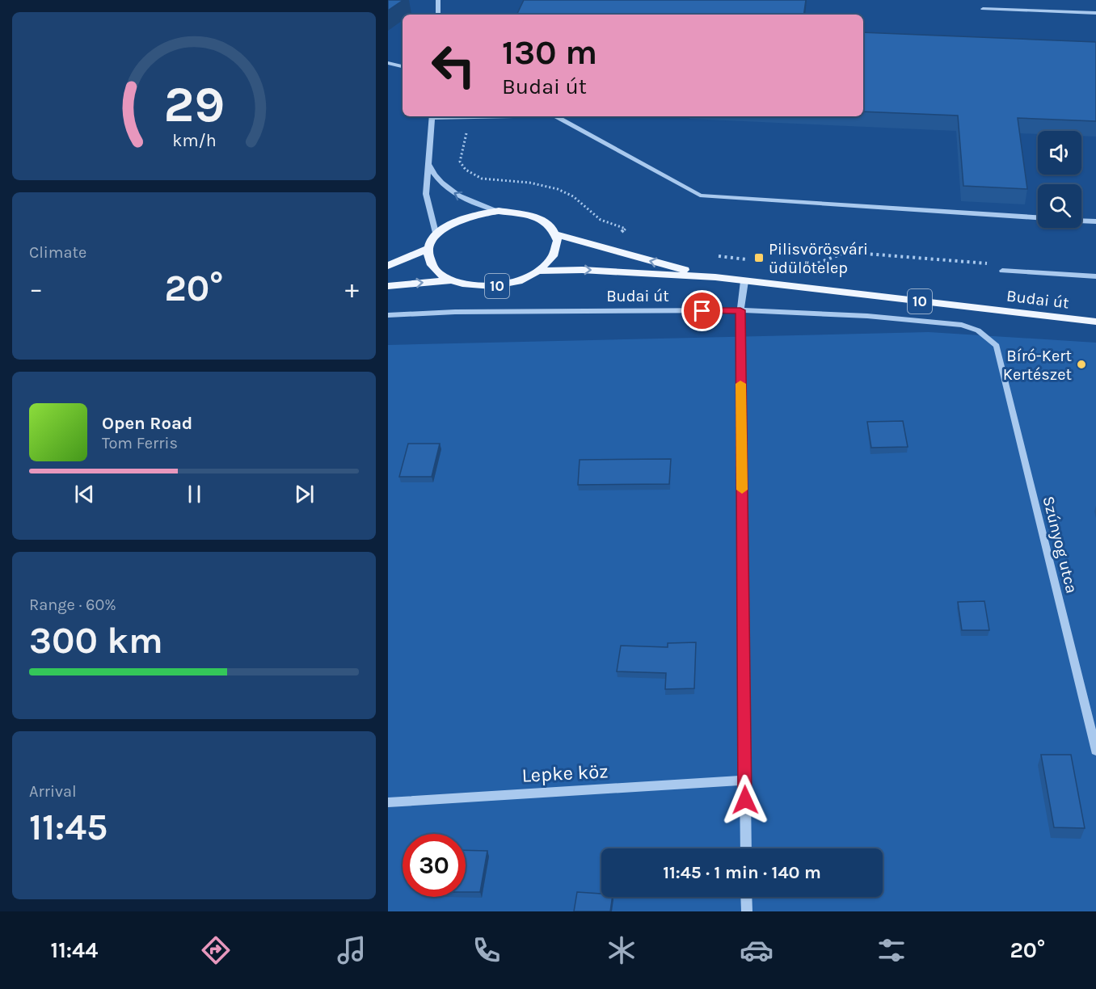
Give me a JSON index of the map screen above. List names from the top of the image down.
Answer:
{
  "streets": {
    "main road": ["10", "Budai út"],
    "street": ["Szúnyog utca", "Lepke köz"]
  },
  "crossings": [
    ["10", "Budai út"],
    ["Budai út", "Szúnyog utca"]
  ],
  "places": {
    "transit": ["Pilisvörösvári üdülőtelep"],
    "other": ["Bíró-Kert Kertészet"]
  },
  "page": {
    "turn": ["130 m", "Budai út"],
    "tile": [
      "Climate",
      ["Range · 60%", "300 km"],
      ["Arrival", "11:45"]
    ],
    "heat": ["−", "20°", "+"],
    "song": ["Open Road", "Tom Ferris"],
    "limit": "30",
    "trip": "11:45 · 1 min · 140 m",
    "tabs": ["11:44", "20°"],
    "gauge": ["29", "km/h"]
  }
}
